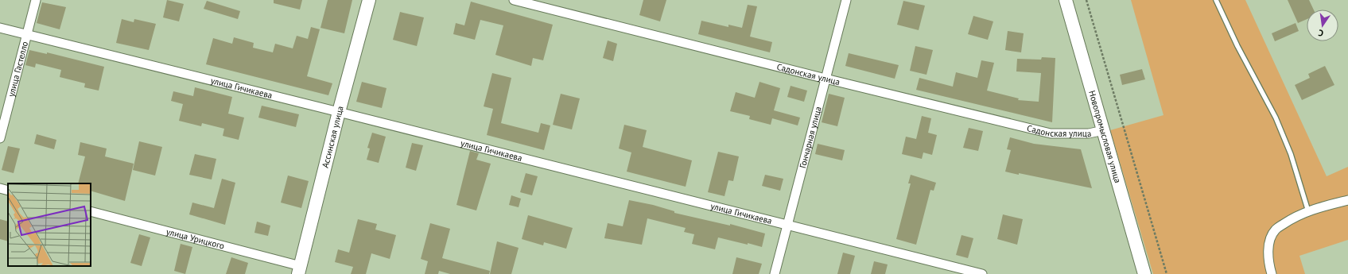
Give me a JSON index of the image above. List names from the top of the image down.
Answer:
{
  "streets": {
    "main road": ["Ассинская улица", "Новопромысловая улица"],
    "street": [
      "улица Гастелло",
      "Садонская улица",
      "улица Гичикаева",
      "Гончарная улица",
      "улица Урицкого"
    ]
  },
  "crossings": [
    ["улица Гастелло", "улица Гичикаева"],
    ["Садонская улица", "Гончарная улица"],
    ["Садонская улица", "Новопромысловая улица"],
    ["улица Гичикаева", "Ассинская улица"],
    ["улица Гичикаева", "Гончарная улица"],
    ["Ассинская улица", "улица Урицкого"]
  ],
  "north": "bottom"
}
